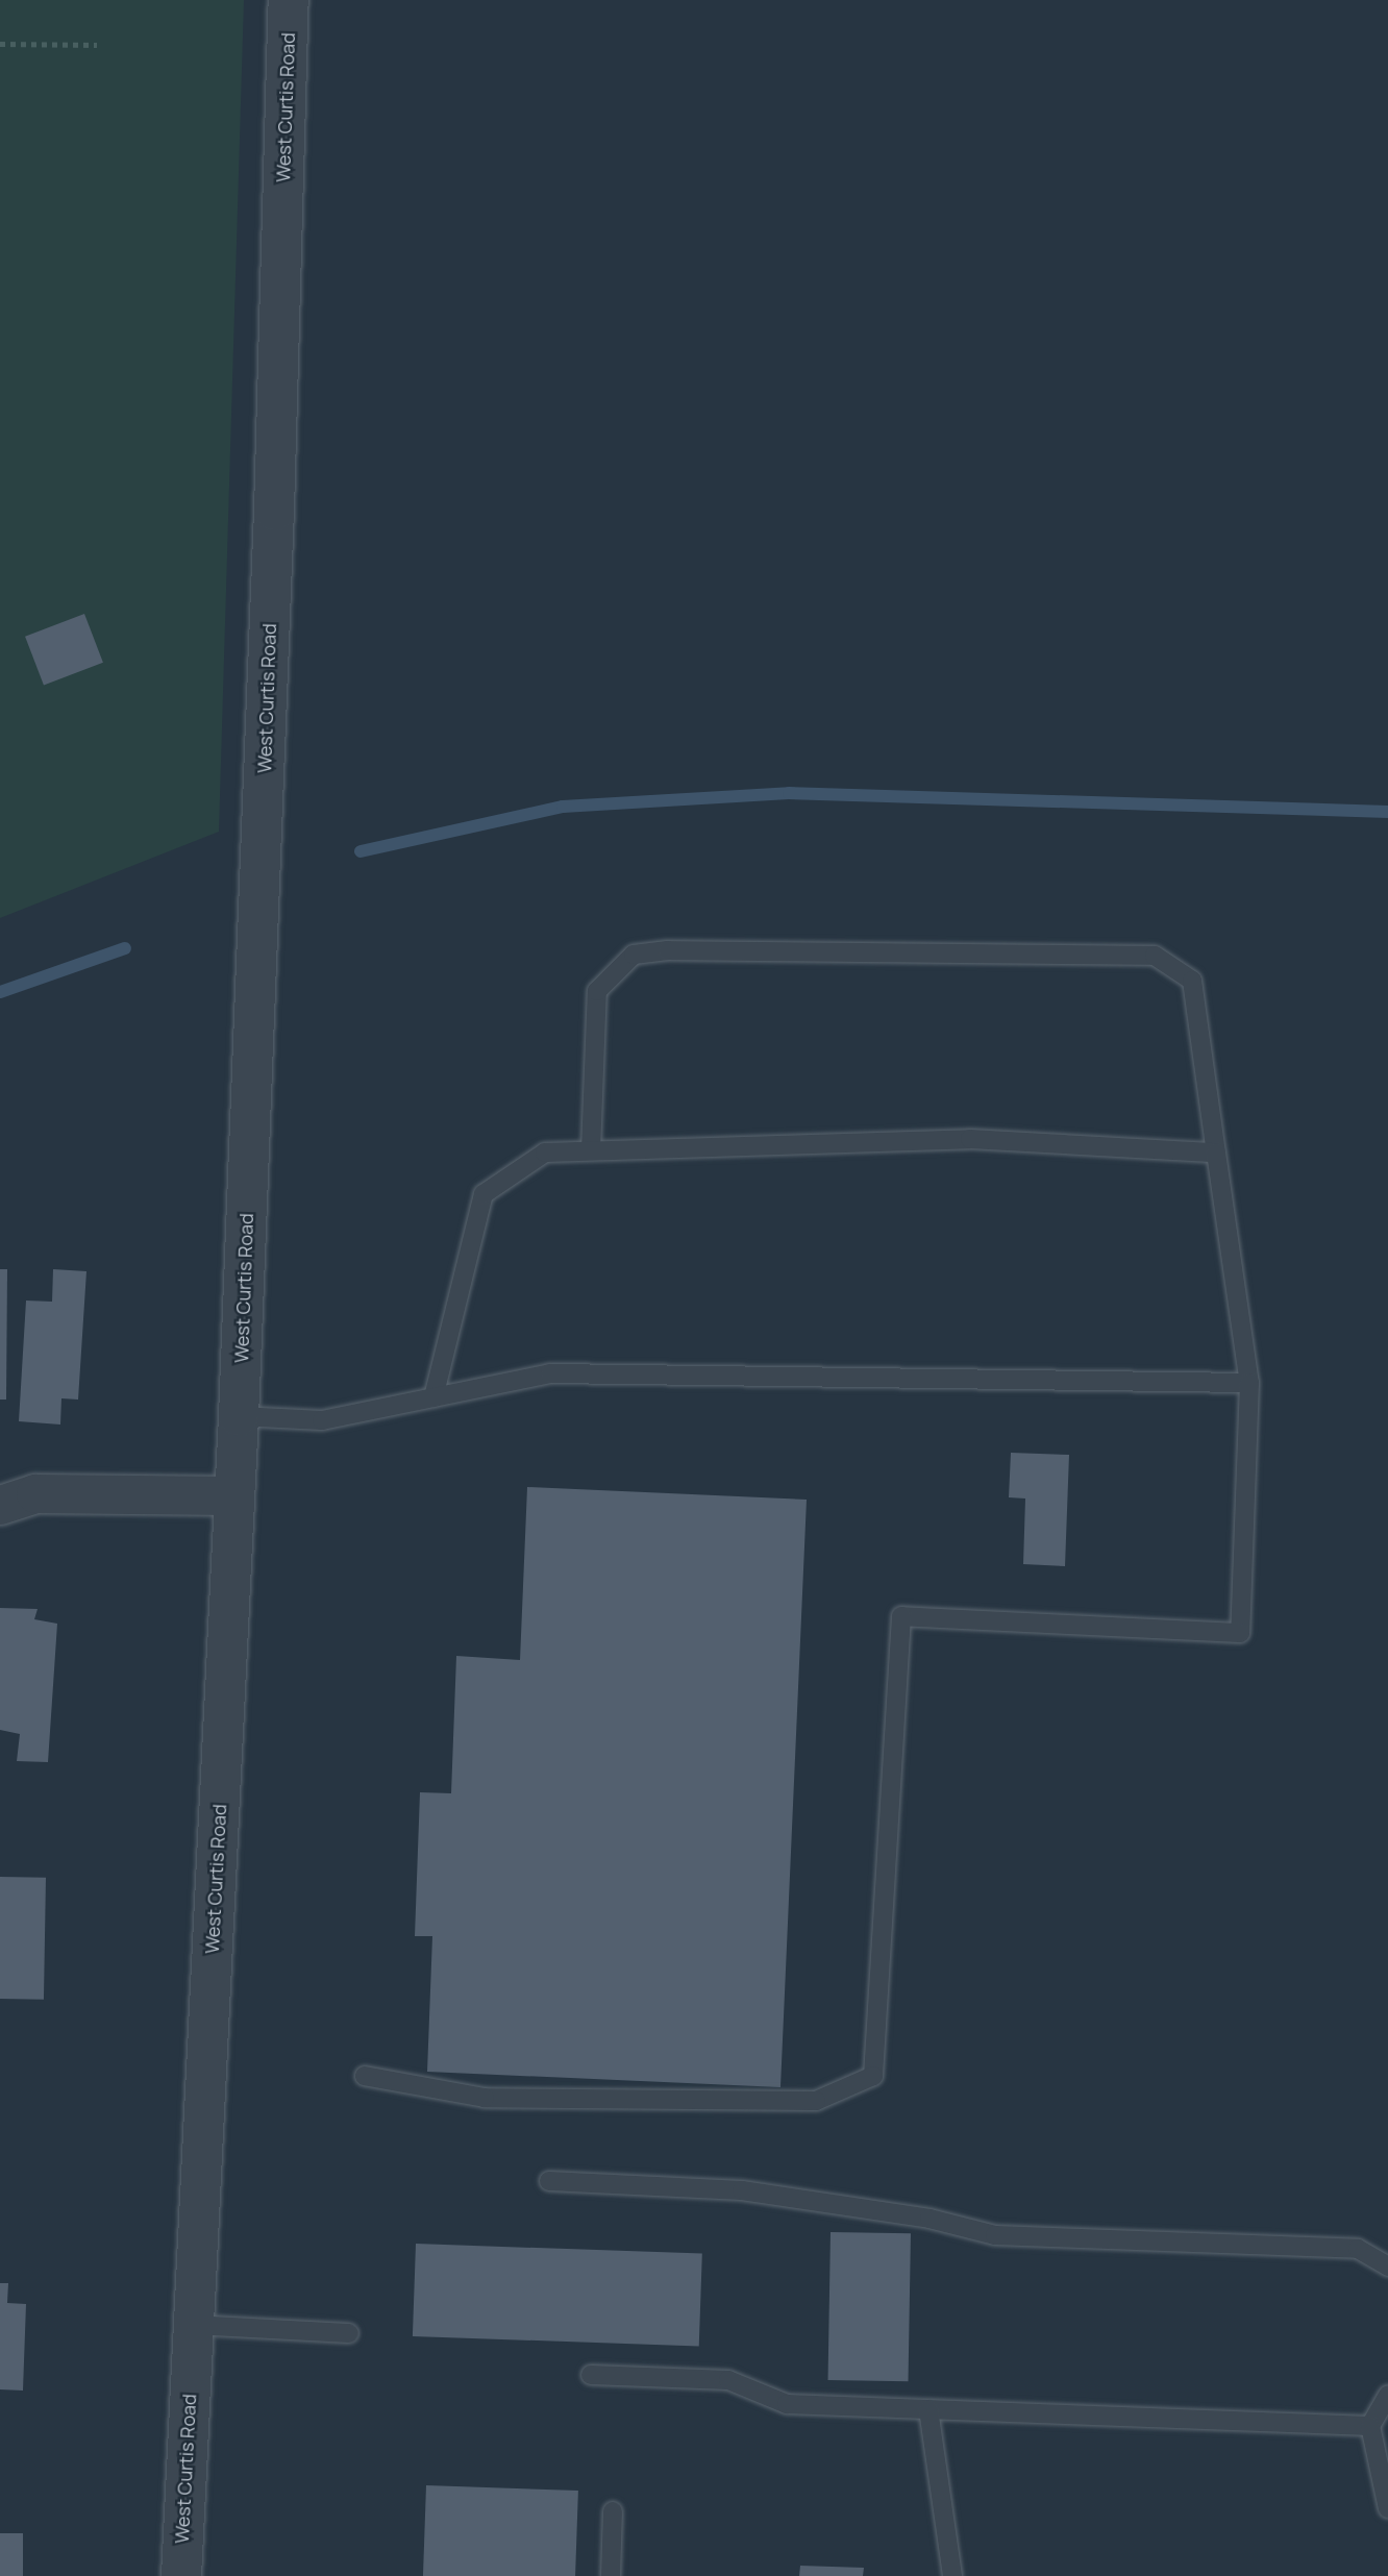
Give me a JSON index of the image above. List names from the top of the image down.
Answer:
{
  "streets": {
    "street": ["West Curtis Road"]
  }
}
